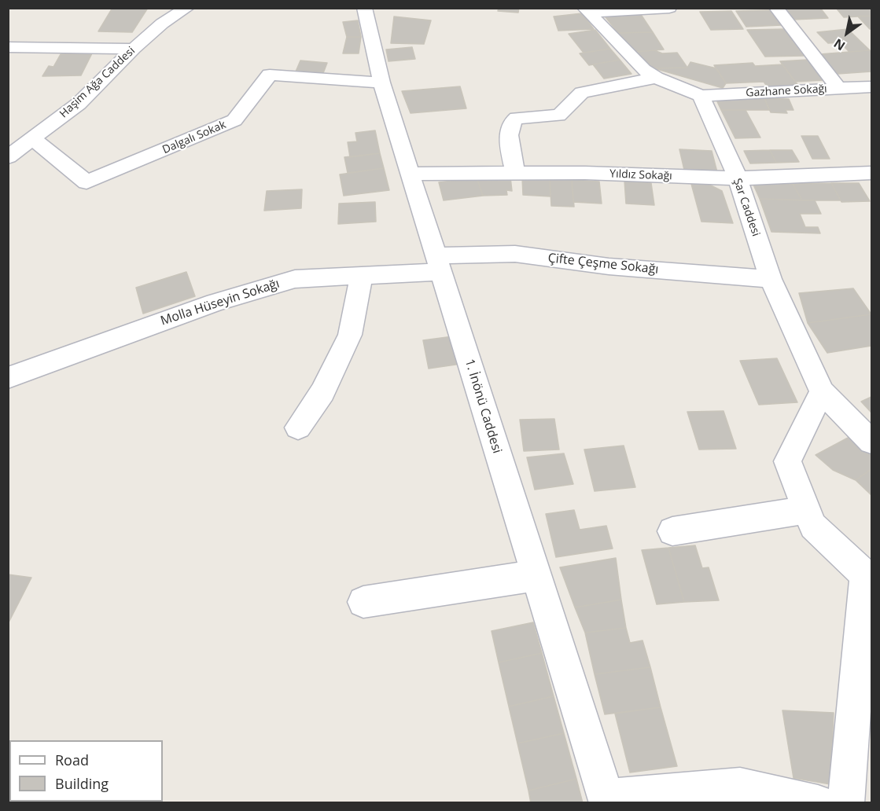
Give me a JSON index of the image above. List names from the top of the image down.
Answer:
{
  "streets": {
    "street": [
      "Haşim Ağa Caddesi",
      "Gazhane Sokağı",
      "Dalgalı Sokak",
      "Yıldız Sokağı",
      "Şar Caddesi",
      "Çifte Çeşme Sokağı",
      "Molla Hüseyin Sokağı",
      "1. İnönü Caddesi"
    ]
  },
  "crossings": [
    ["Haşim Ağa Caddesi", "Dalgalı Sokak"],
    ["Gazhane Sokağı", "Şar Caddesi"],
    ["Dalgalı Sokak", "1. İnönü Caddesi"],
    ["Yıldız Sokağı", "Şar Caddesi"],
    ["Yıldız Sokağı", "1. İnönü Caddesi"],
    ["Şar Caddesi", "Çifte Çeşme Sokağı"],
    ["Çifte Çeşme Sokağı", "Molla Hüseyin Sokağı"],
    ["Çifte Çeşme Sokağı", "1. İnönü Caddesi"],
    ["Molla Hüseyin Sokağı", "1. İnönü Caddesi"]
  ],
  "legend": ["Road", "Building"],
  "north": "bottom left"
}
